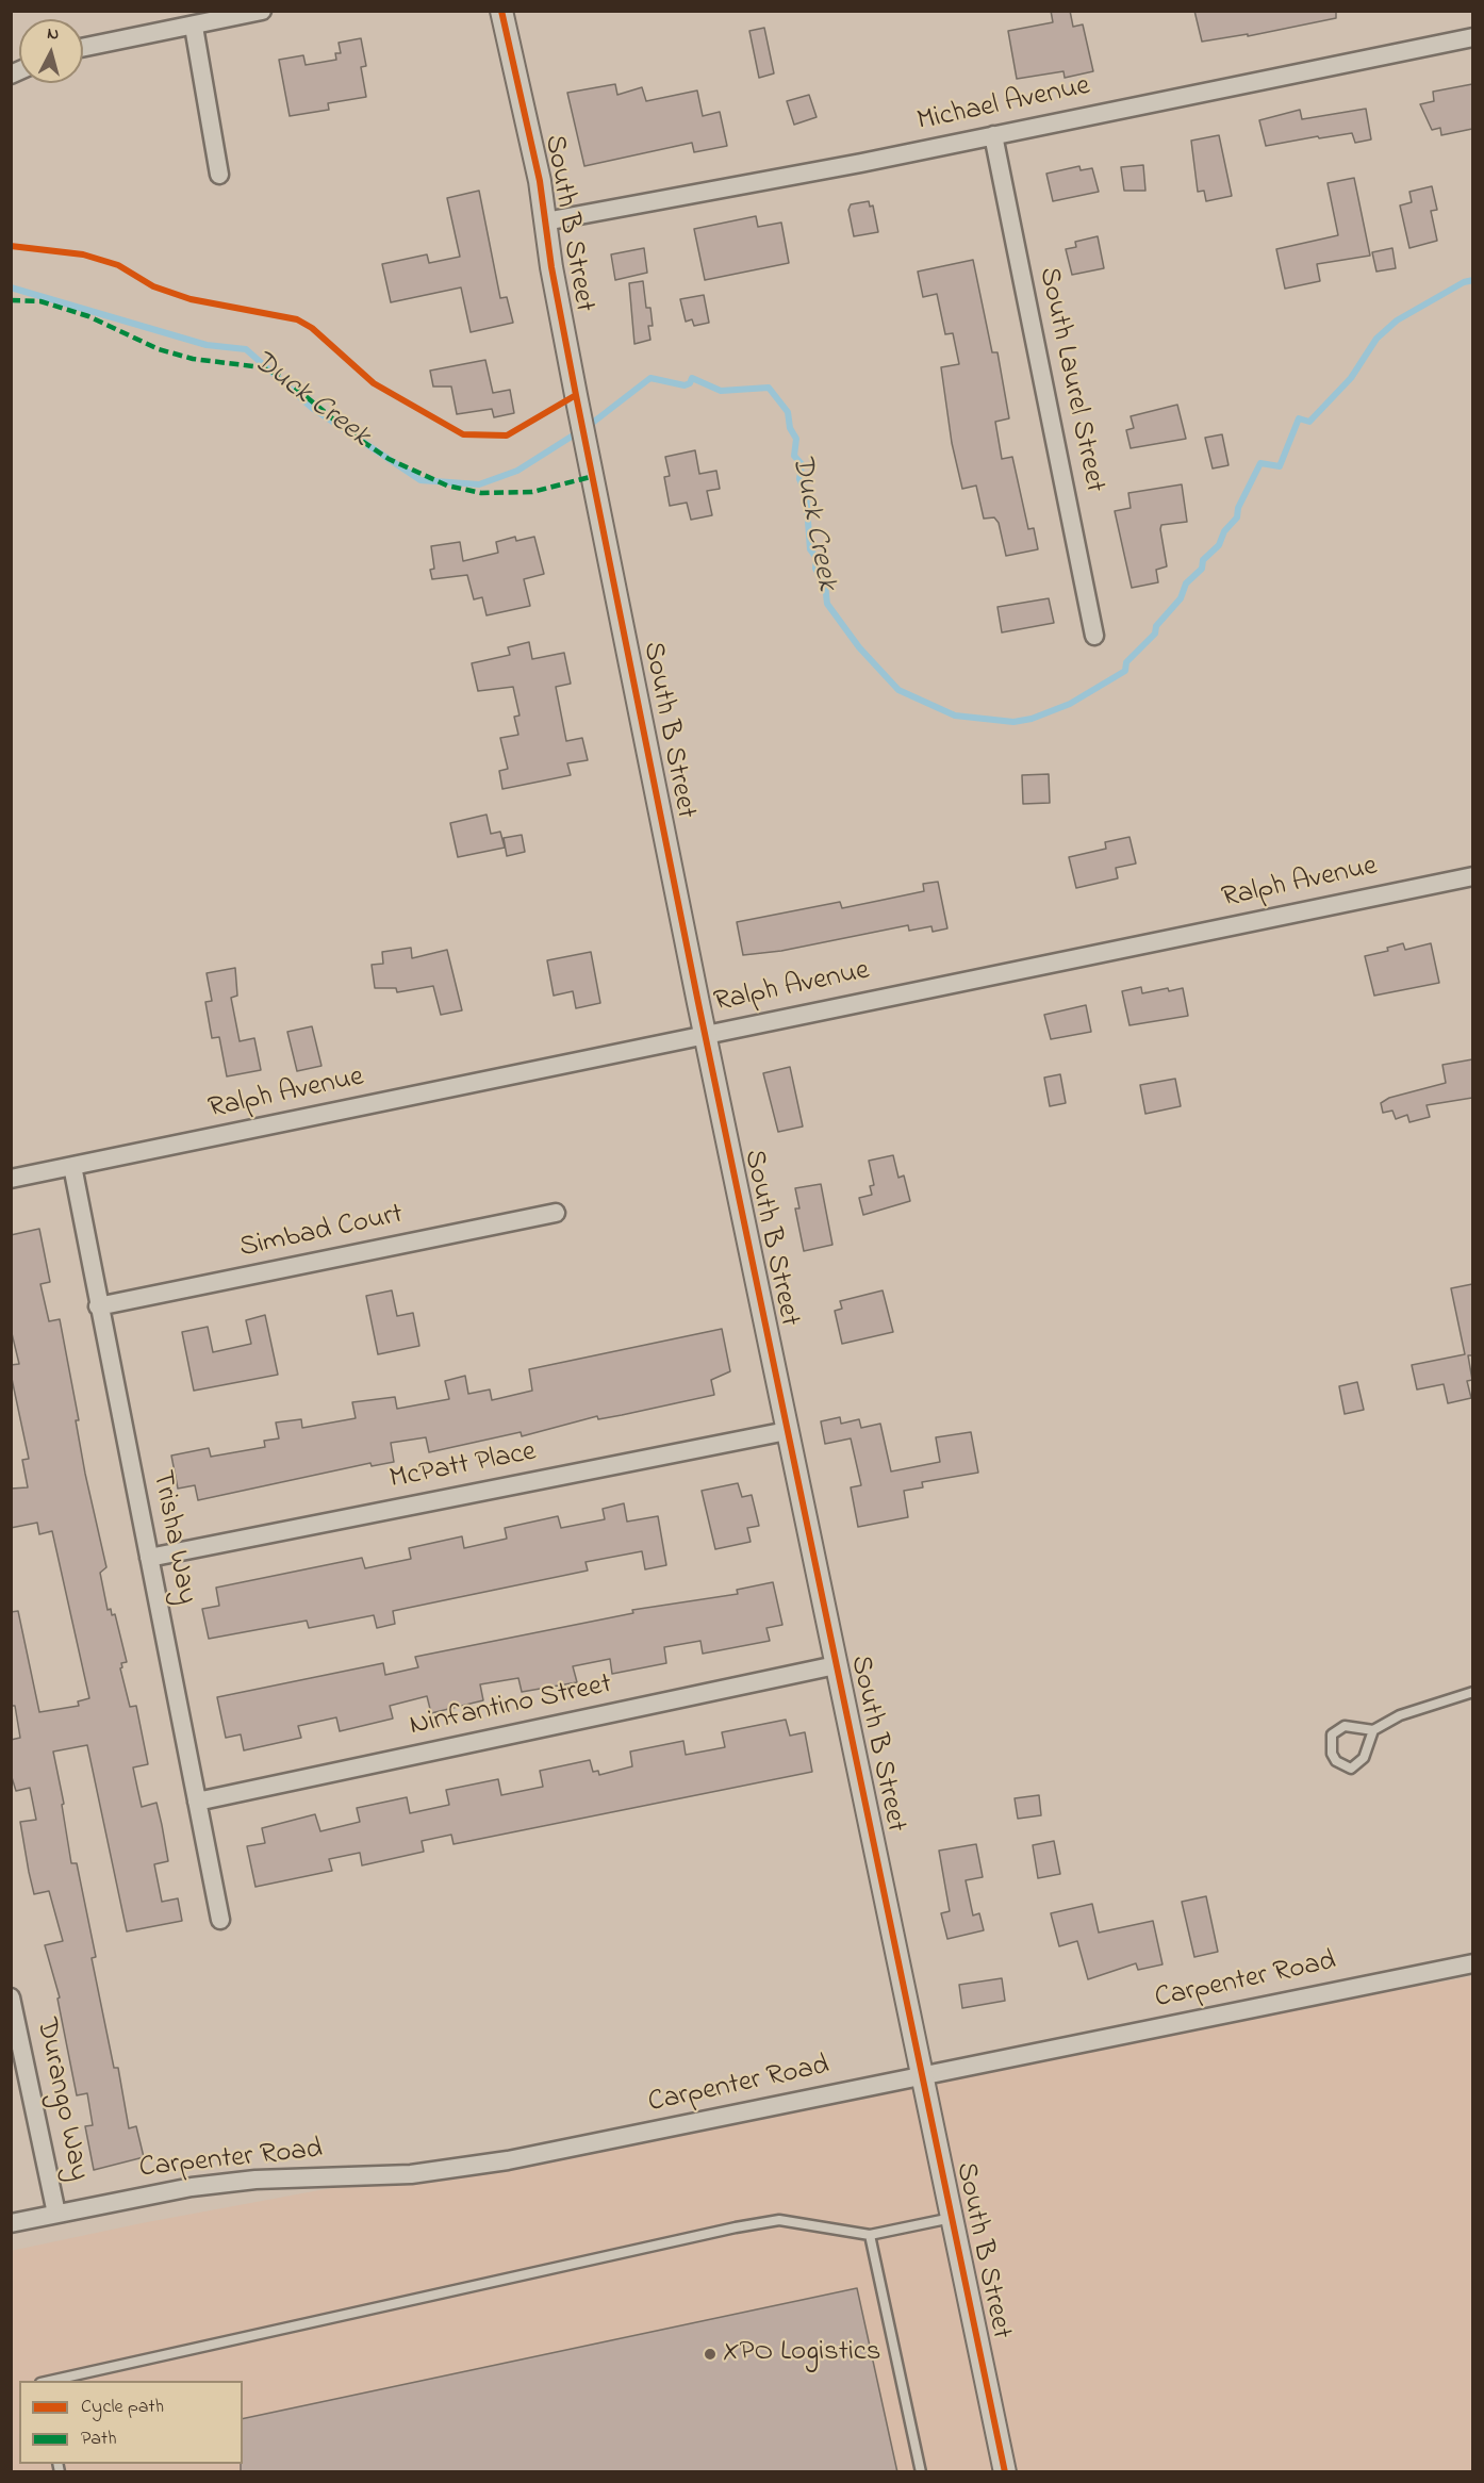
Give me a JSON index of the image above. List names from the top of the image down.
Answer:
{
  "streets": {
    "street": [
      "Michael Avenue",
      "South B Street",
      "South Laurel Street",
      "Ralph Avenue",
      "Simbad Court",
      "McPatt Place",
      "Trisha Way",
      "Ninfantino Street",
      "Carpenter Road",
      "Durango Way"
    ]
  },
  "crossings": [
    ["Michael Avenue", "South B Street"],
    ["Michael Avenue", "South Laurel Street"],
    ["South B Street", "Ralph Avenue"],
    ["South B Street", "McPatt Place"],
    ["South B Street", "Ninfantino Street"],
    ["South B Street", "Carpenter Road"],
    ["Ralph Avenue", "Trisha Way"],
    ["Simbad Court", "Trisha Way"],
    ["McPatt Place", "Trisha Way"],
    ["Trisha Way", "Ninfantino Street"],
    ["Carpenter Road", "Durango Way"]
  ],
  "water": ["Duck Creek"],
  "places": ["XPO Logistics"],
  "legend": ["Cycle path", "Path"],
  "north": "top"
}
